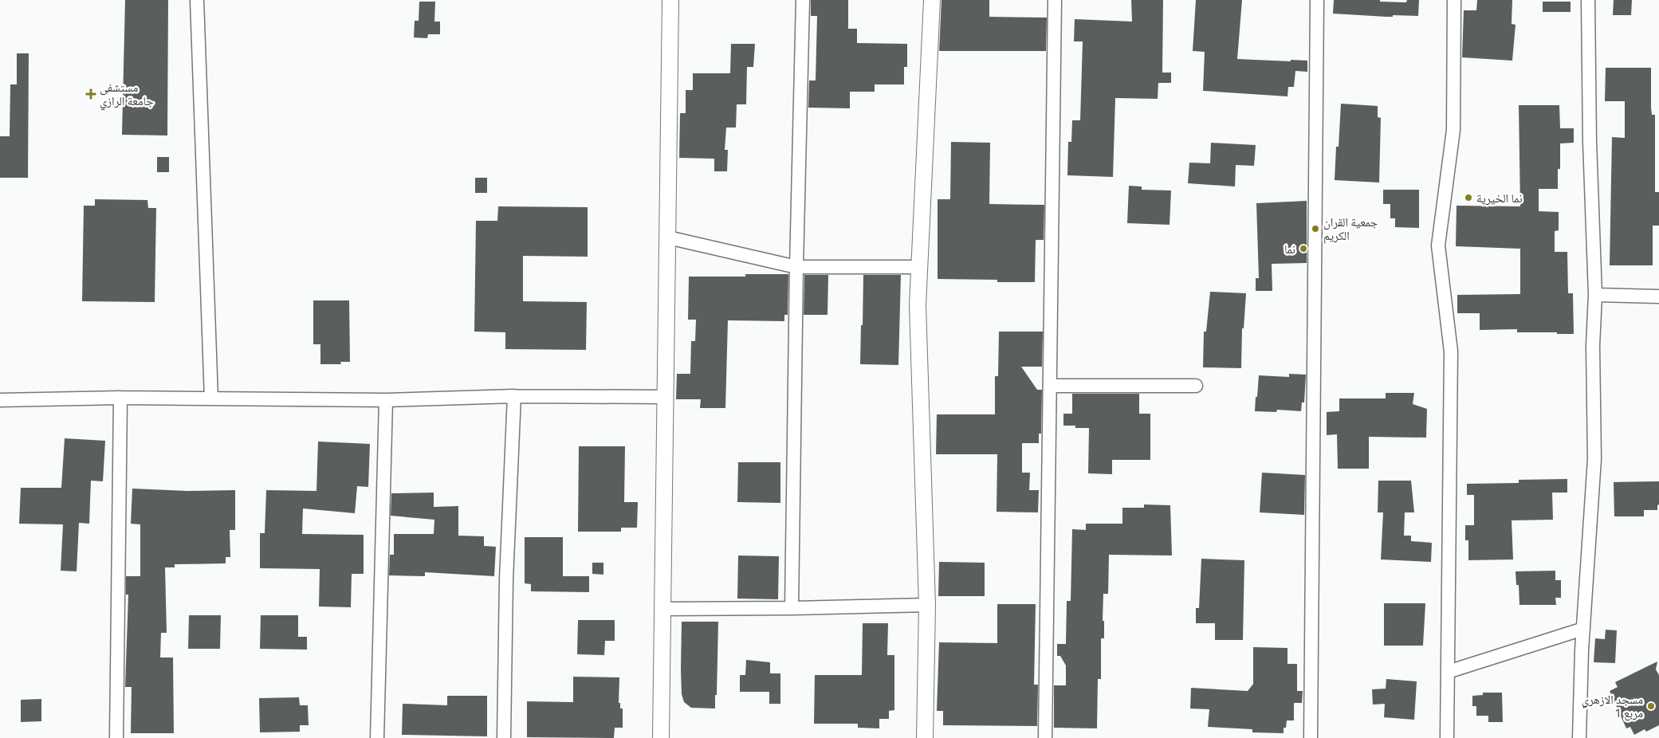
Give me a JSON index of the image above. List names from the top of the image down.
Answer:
{
  "places": {
    "health": ["مستشفى جامعة الرازي"],
    "other": [
      "نما الخيرية",
      "جمعية القران الكريم",
      "نما",
      "مسجد الازهري مربع 1"
    ]
  }
}
